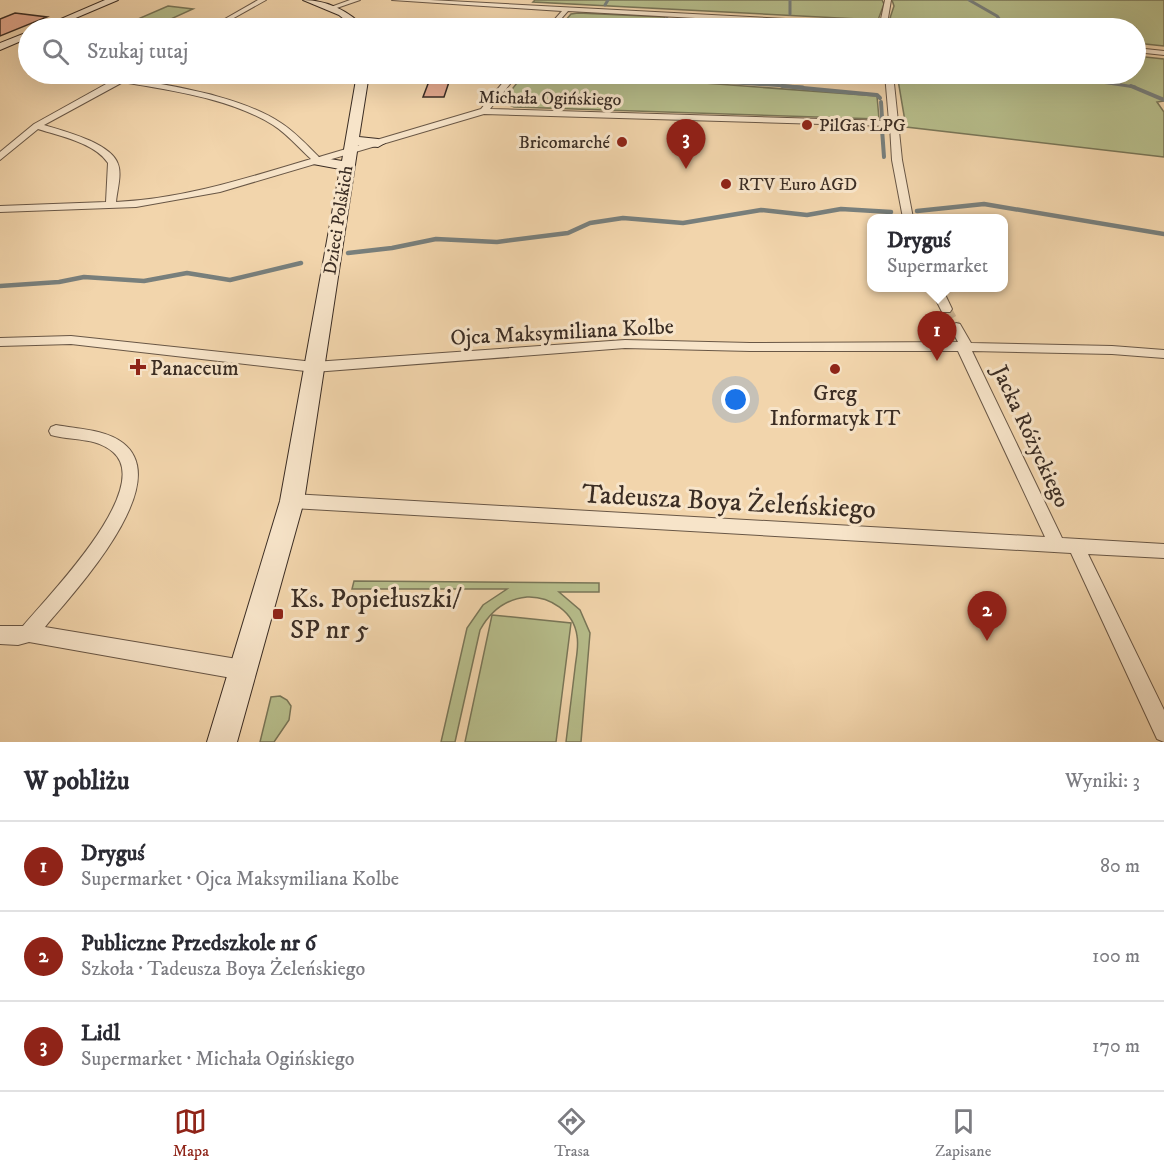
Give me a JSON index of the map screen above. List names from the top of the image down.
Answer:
{
  "streets": {
    "street": [
      "Michała Ogińskiego",
      "Dzieci Polskich",
      "Ojca Maksymiliana Kolbe",
      "Jacka Różyckiego",
      "Tadeusza Boya Żeleńskiego"
    ]
  },
  "crossings": [
    ["Dzieci Polskich", "Ojca Maksymiliana Kolbe"],
    ["Dzieci Polskich", "Tadeusza Boya Żeleńskiego"],
    ["Ojca Maksymiliana Kolbe", "Jacka Różyckiego"],
    ["Jacka Różyckiego", "Tadeusza Boya Żeleńskiego"]
  ],
  "places": {
    "other": [
      "PilGas LPG",
      "Bricomarché",
      "RTV Euro AGD",
      "Greg Informatyk IT"
    ],
    "health": ["Panaceum"],
    "transit": ["Ks. Popiełuszki/ SP nr 5"]
  },
  "page": {
    "search": "Szukaj tutaj",
    "pins": ["3", "1", "2"],
    "popup": ["Dryguś", "Supermarket"],
    "heading": ["W pobliżu", "Wyniki: 3"],
    "list": [
      {
        "mark": "1",
        "name": "Dryguś",
        "note": "Supermarket · Ojca Maksymiliana Kolbe",
        "value": "80 m"
      },
      {
        "mark": "2",
        "name": "Publiczne Przedszkole nr 6",
        "note": "Szkoła · Tadeusza Boya Żeleńskiego",
        "value": "100 m"
      },
      {
        "mark": "3",
        "name": "Lidl",
        "note": "Supermarket · Michała Ogińskiego",
        "value": "170 m"
      }
    ],
    "nav": ["Mapa", "Trasa", "Zapisane"]
  }
}
